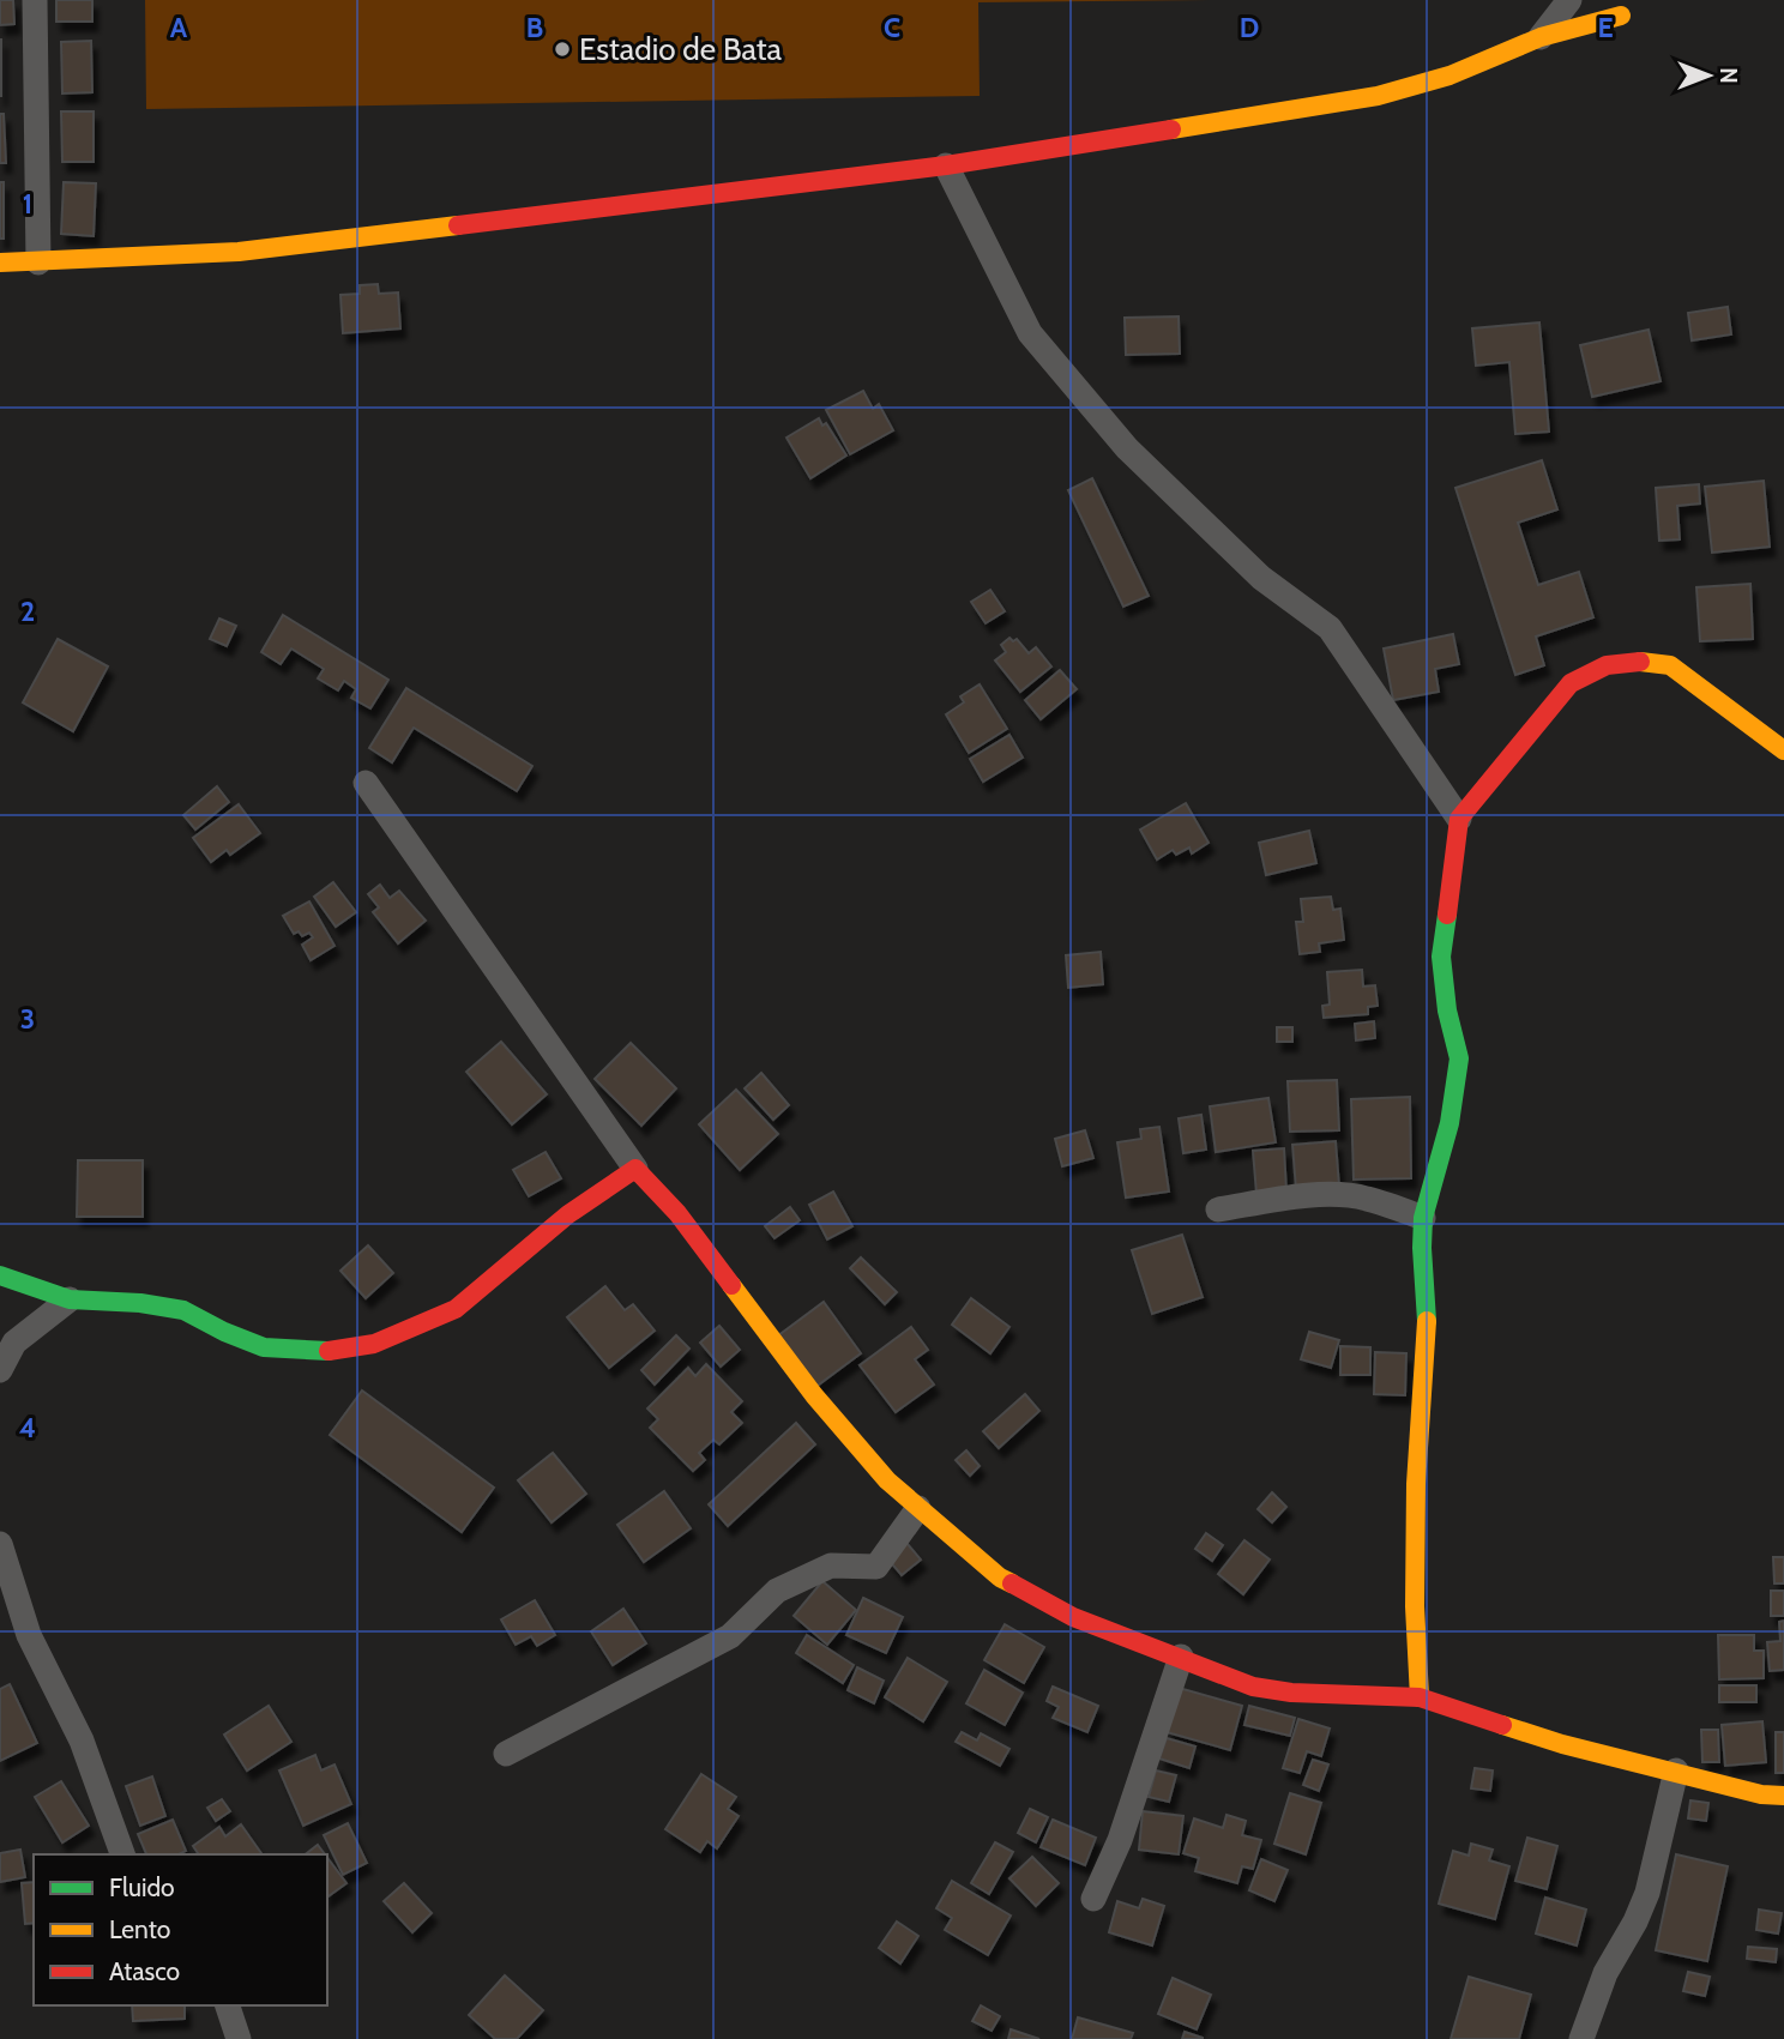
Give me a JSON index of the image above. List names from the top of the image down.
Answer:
{
  "places": ["Estadio de Bata"],
  "legend": ["Fluido", "Lento", "Atasco"],
  "north": "right",
  "grid": {
    "columns": [
      "A",
      "B",
      "C",
      "D",
      "E"
    ],
    "rows": [
      "1",
      "2",
      "3",
      "4"
    ]
  }
}
